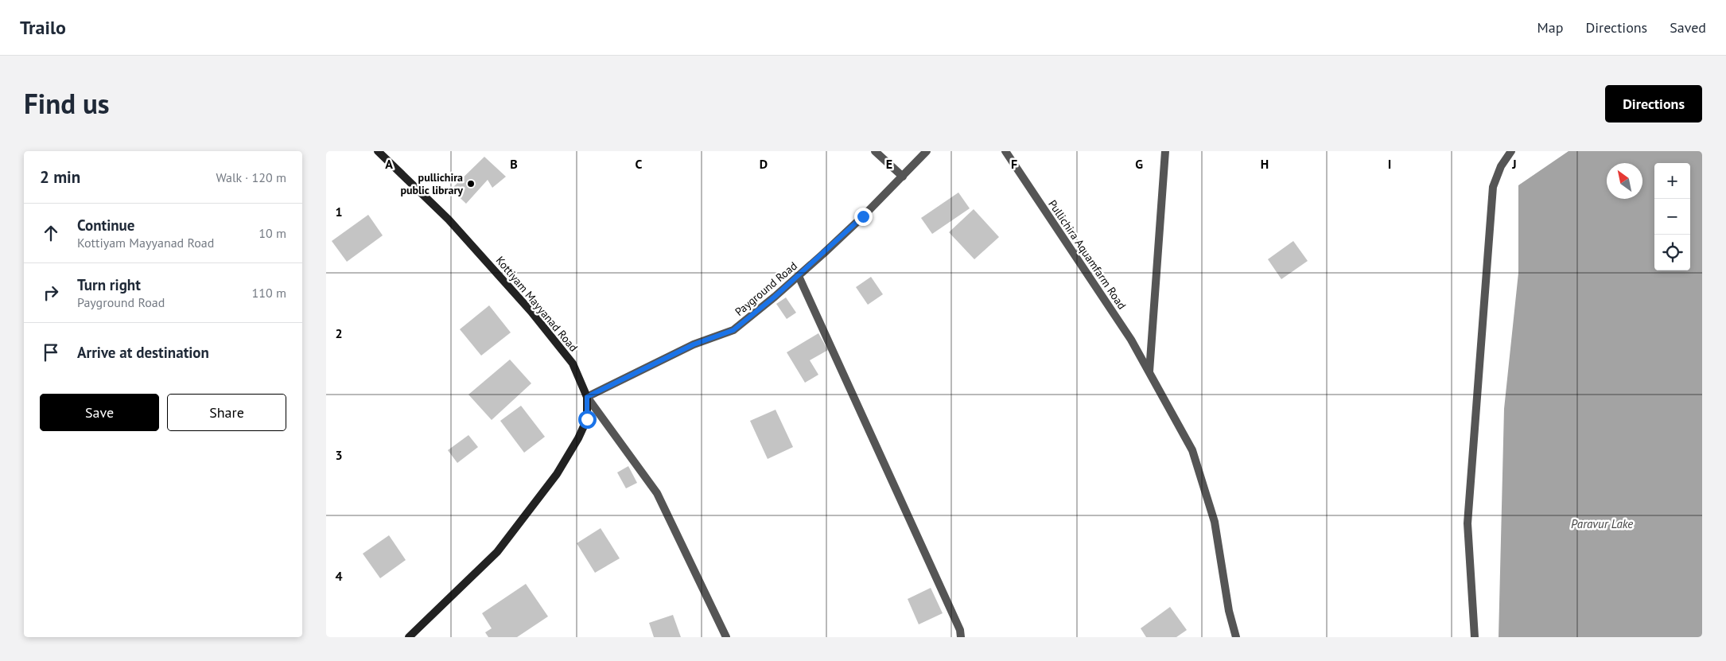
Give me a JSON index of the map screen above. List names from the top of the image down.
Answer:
{
  "streets": {
    "main road": ["Kottiyam Mayyanad Road"],
    "street": ["Pullichira Aquamfarm Road", "Payground Road"]
  },
  "crossings": [
    ["Payground Road", "Kottiyam Mayyanad Road"]
  ],
  "water": ["Paravur Lake"],
  "places": ["pullichira public library"],
  "north": "top left",
  "page": {
    "header": "Trailo",
    "nav": ["Map", "Directions", "Saved"],
    "title": "Find us",
    "buttons": [
      "Directions",
      ["Save", "Share"]
    ],
    "heading": ["2 min", "Walk · 120 m"],
    "map_buttons": ["+", "−"],
    "list": [
      ["Continue", "Kottiyam Mayyanad Road", "10 m"],
      ["Turn right", "Payground Road", "110 m"],
      "Arrive at destination"
    ]
  },
  "grid": {
    "columns": [
      "A",
      "B",
      "C",
      "D",
      "E",
      "F",
      "G",
      "H",
      "I",
      "J"
    ],
    "rows": [
      "1",
      "2",
      "3",
      "4"
    ]
  }
}
